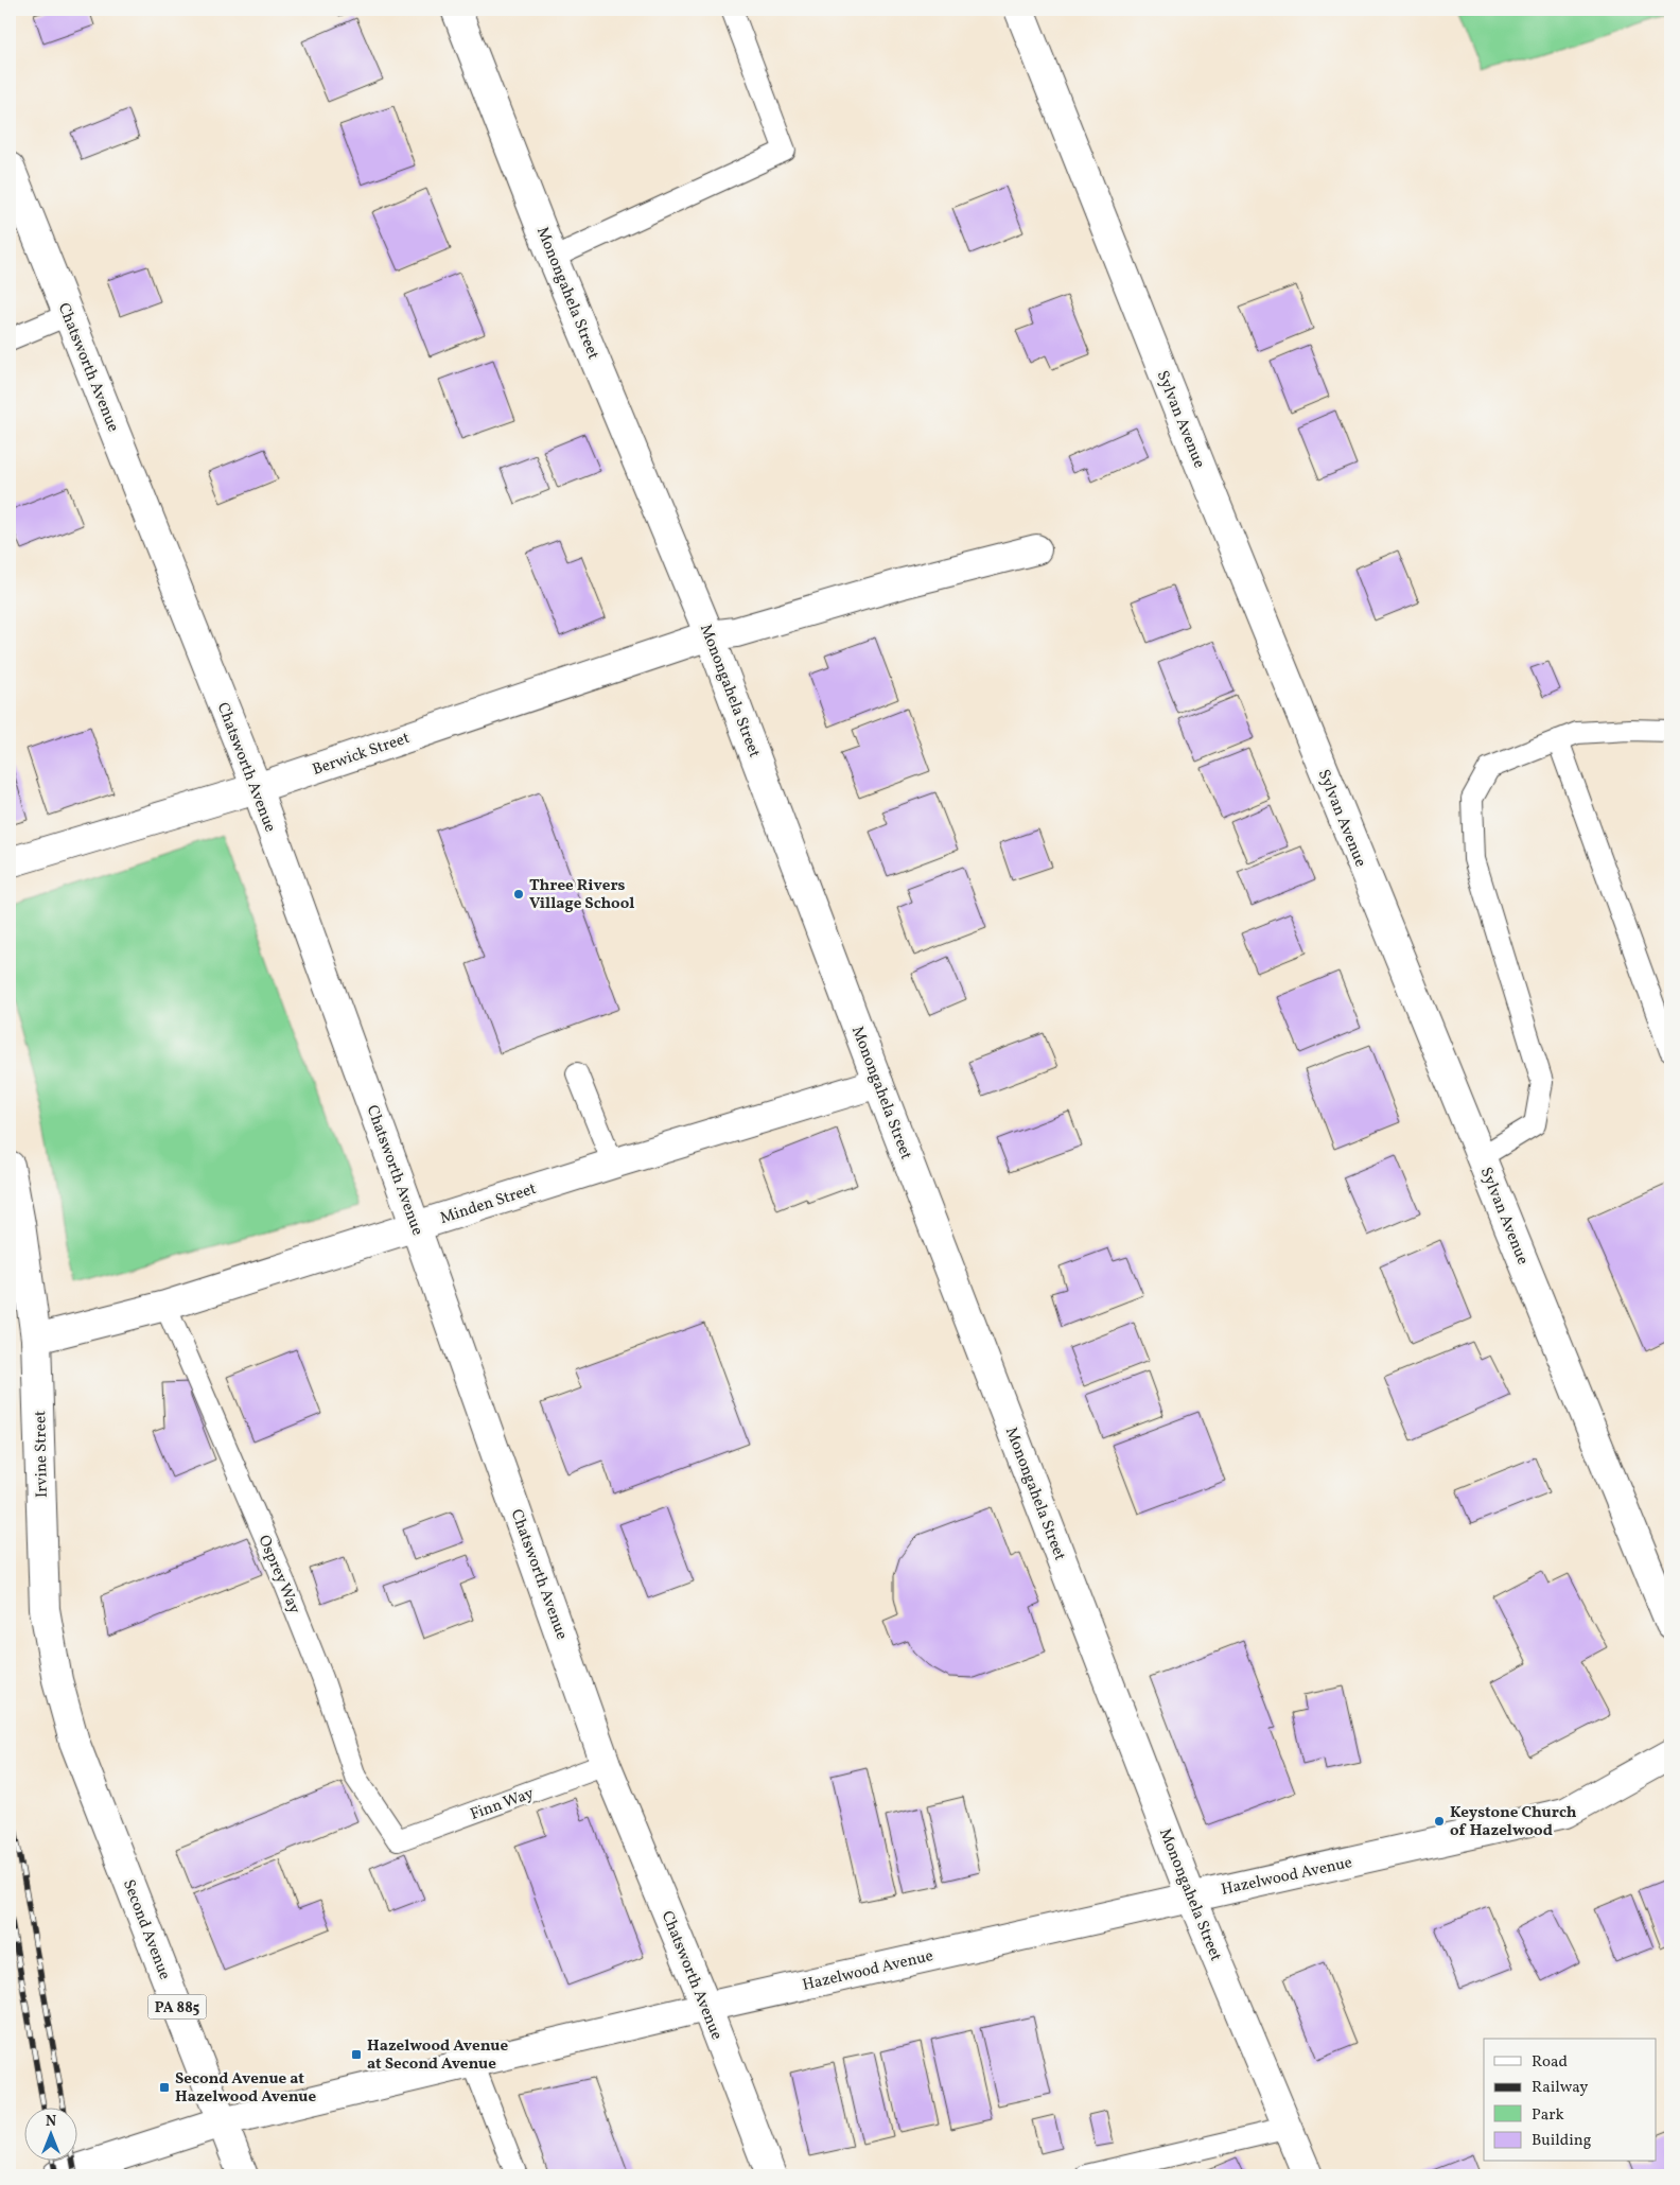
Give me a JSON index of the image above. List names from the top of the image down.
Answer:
{
  "streets": {
    "street": [
      "Monongahela Street",
      "Chatsworth Avenue",
      "Sylvan Avenue",
      "Berwick Street",
      "Minden Street",
      "Irvine Street",
      "Hazelwood Avenue",
      "Second Avenue",
      "PA 885"
    ],
    "lane": ["Osprey Way", "Finn Way"]
  },
  "crossings": [
    ["Monongahela Street", "Berwick Street"],
    ["Monongahela Street", "Minden Street"],
    ["Monongahela Street", "Hazelwood Avenue"],
    ["Chatsworth Avenue", "Berwick Street"],
    ["Chatsworth Avenue", "Minden Street"],
    ["Chatsworth Avenue", "Finn Way"],
    ["Chatsworth Avenue", "Hazelwood Avenue"],
    ["Minden Street", "Irvine Street"],
    ["Minden Street", "Osprey Way"],
    ["Irvine Street", "Second Avenue"],
    ["Osprey Way", "Finn Way"],
    ["Hazelwood Avenue", "Second Avenue"]
  ],
  "places": {
    "other": ["Three Rivers Village School", "Keystone Church of Hazelwood"],
    "transit": ["Hazelwood Avenue at Second Avenue", "Second Avenue at Hazelwood Avenue"]
  },
  "legend": [
    "Road",
    "Railway",
    "Park",
    "Building"
  ],
  "north": "top"
}
